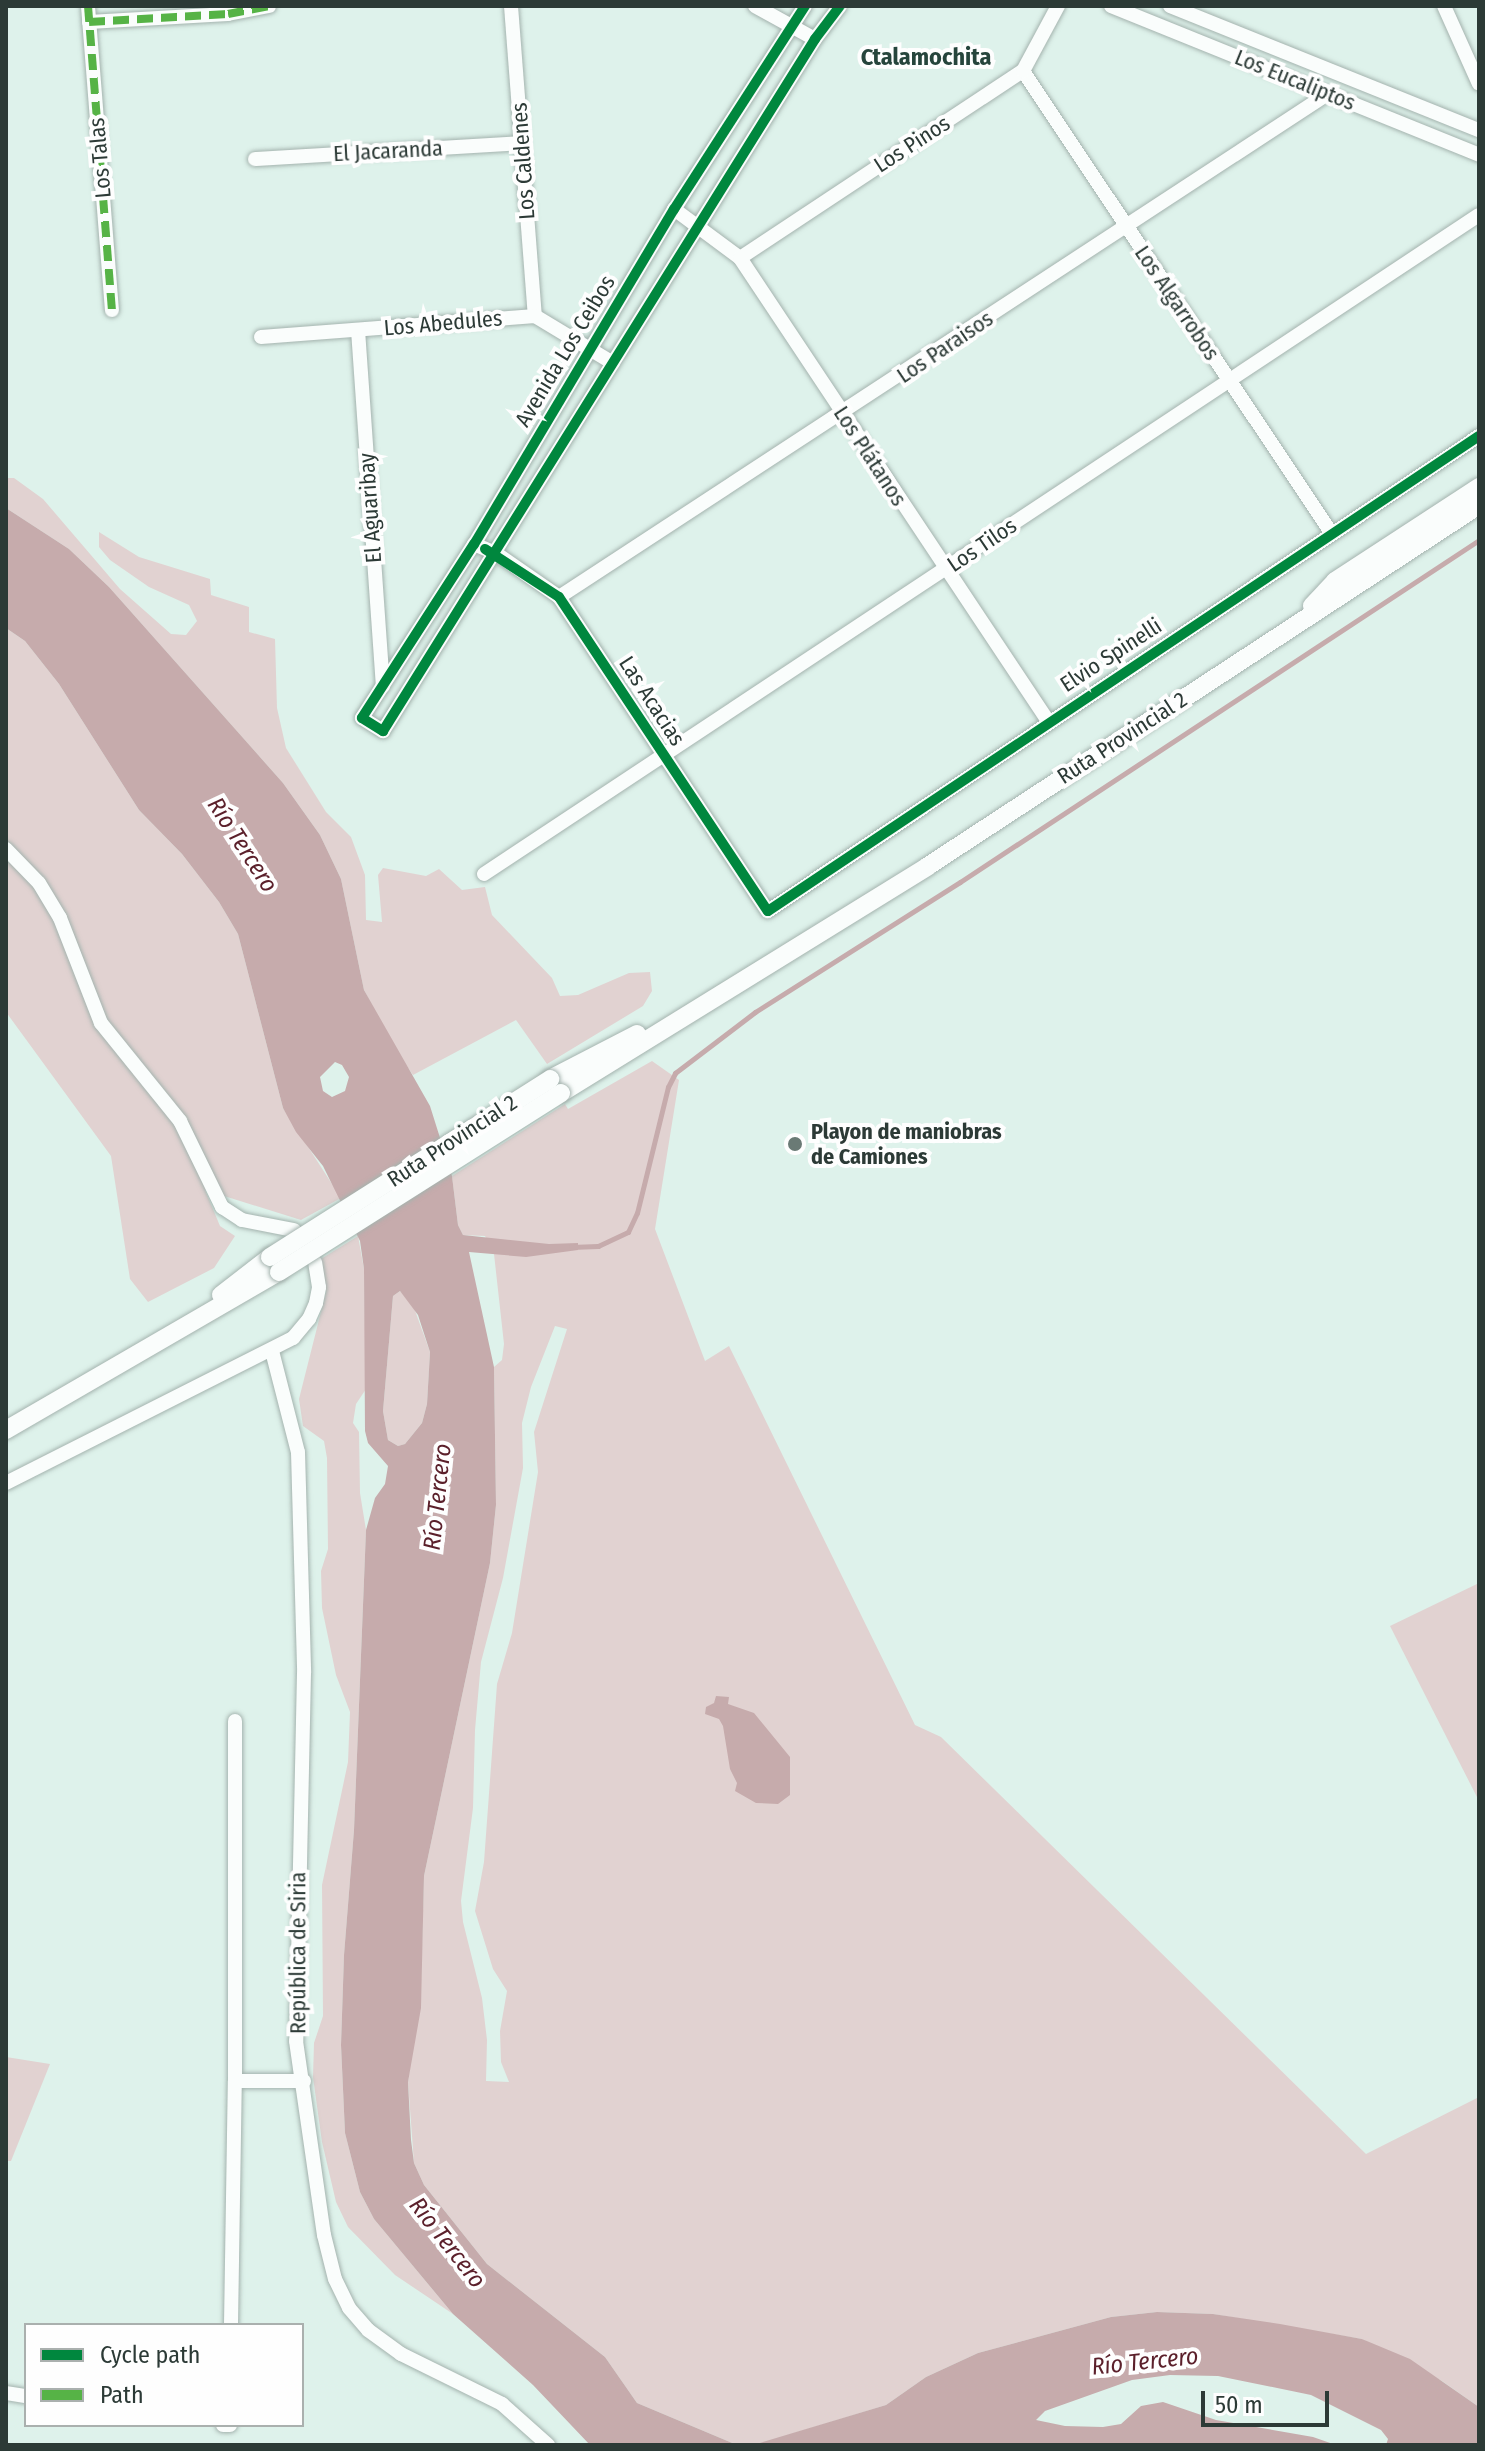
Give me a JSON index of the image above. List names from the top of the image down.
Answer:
{
  "streets": {
    "main road": ["Ruta Provincial 2"],
    "street": [
      "Los Eucaliptos",
      "Los Pinos",
      "El Jacaranda",
      "Los Talas",
      "Los Caldenes",
      "Los Algarrobos",
      "Los Abedules",
      "Los Paraisos",
      "Avenida Los Ceibos",
      "Los Plátanos",
      "El Aguaribay",
      "Los Tilos",
      "Elvio Spinelli",
      "Las Acacias",
      "República de Siria"
    ]
  },
  "crossings": [
    ["Los Eucaliptos", "Los Paraisos"],
    ["Los Pinos", "Los Algarrobos"],
    ["Los Pinos", "Los Plátanos"],
    ["El Jacaranda", "Los Caldenes"],
    ["Los Caldenes", "Los Abedules"],
    ["Los Algarrobos", "Los Paraisos"],
    ["Los Algarrobos", "Los Tilos"],
    ["Los Algarrobos", "Elvio Spinelli"],
    ["Los Abedules", "El Aguaribay"],
    ["Los Paraisos", "Los Plátanos"],
    ["Los Paraisos", "Las Acacias"],
    ["Avenida Los Ceibos", "Los Plátanos"],
    ["Avenida Los Ceibos", "El Aguaribay"],
    ["Avenida Los Ceibos", "Las Acacias"],
    ["Los Plátanos", "Los Tilos"],
    ["Los Plátanos", "Elvio Spinelli"],
    ["Los Tilos", "Las Acacias"],
    ["Elvio Spinelli", "Las Acacias"]
  ],
  "districts": ["Ctalamochita"],
  "water": ["Río Tercero"],
  "places": ["Playon de maniobras de Camiones"],
  "legend": ["Cycle path", "Path"],
  "scale_bar": "50 m"
}
